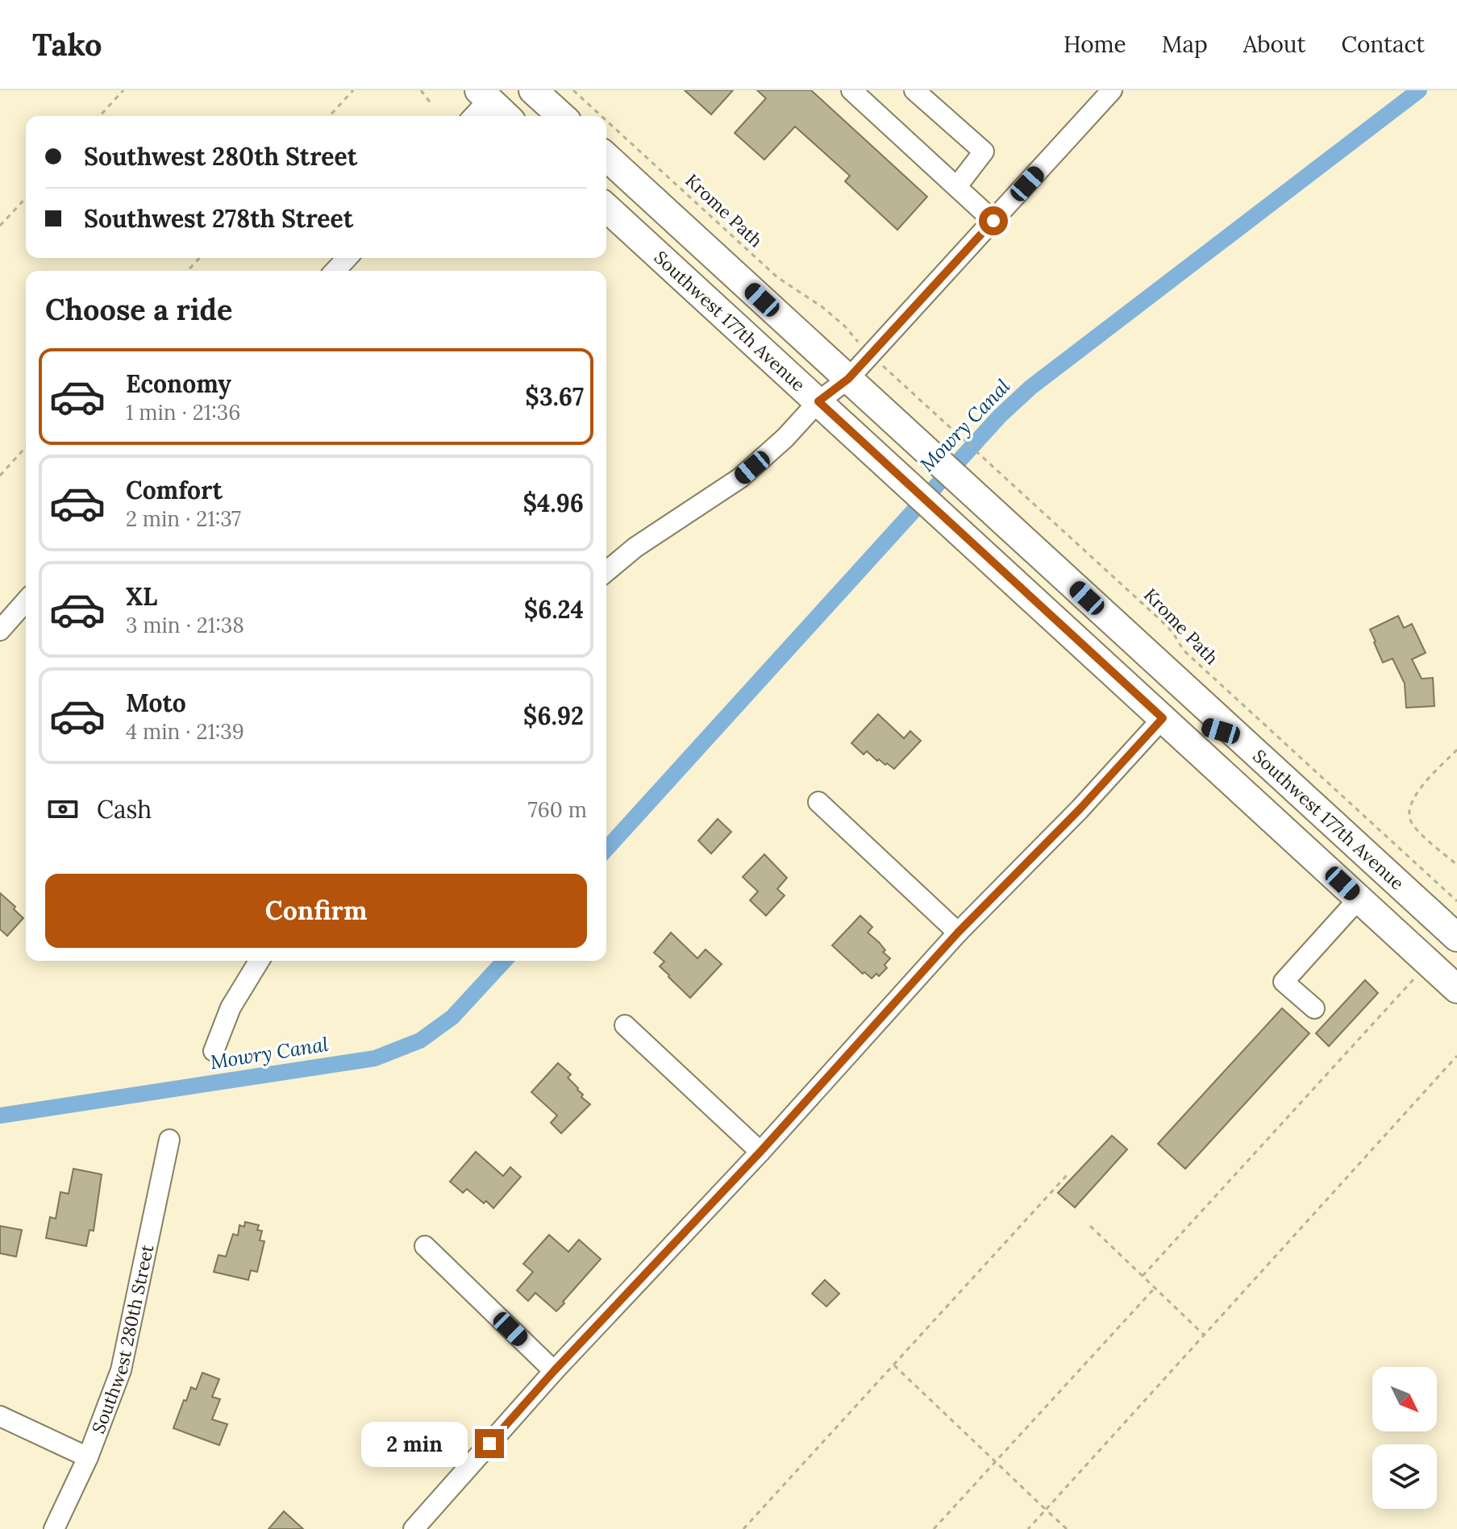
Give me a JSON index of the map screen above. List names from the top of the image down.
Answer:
{
  "streets": {
    "highway": ["Southwest 177th Avenue"],
    "street": ["Southwest 280th Street"],
    "path": ["Krome Path"]
  },
  "water": ["Mowry Canal"],
  "north": "bottom right",
  "page": {
    "header": "Tako",
    "nav": [
      "Home",
      "Map",
      "About",
      "Contact"
    ],
    "banner": ["Southwest 280th Street", "Southwest 278th Street"],
    "heading": "Choose a ride",
    "list": [
      {
        "name": "Economy",
        "note": "1 min · 21:36",
        "value": "$3.67"
      },
      {
        "name": "Comfort",
        "note": "2 min · 21:37",
        "value": "$4.96"
      },
      {
        "name": "XL",
        "note": "3 min · 21:38",
        "value": "$6.24"
      },
      {
        "name": "Moto",
        "note": "4 min · 21:39",
        "value": "$6.92"
      }
    ],
    "pay": ["Cash", "760 m"],
    "buttons": "Confirm",
    "bubble": "2 min"
  }
}
